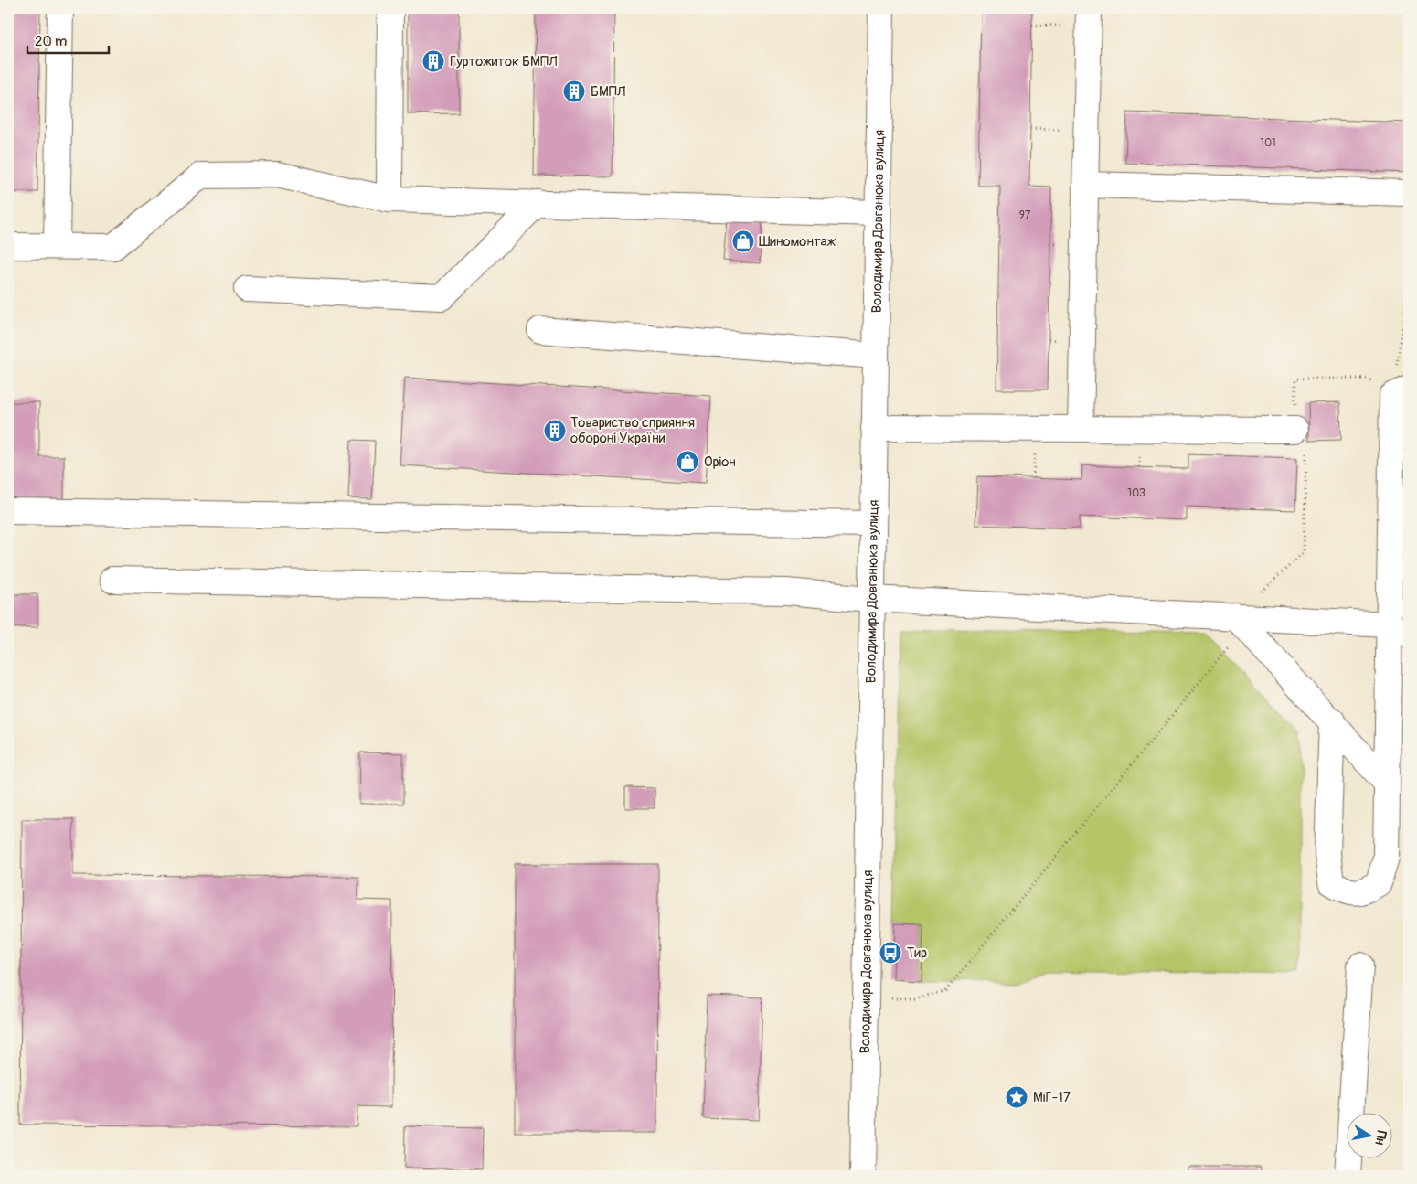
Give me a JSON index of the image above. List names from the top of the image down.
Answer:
{
  "streets": {
    "main road": ["Володимира Довганюка вулиця"]
  },
  "places": {
    "building": ["Гуртожиток БМПЛ", "БМПЛ", "Товариство сприяння обороні України"],
    "shop": ["Шиномонтаж", "Оріон"],
    "bus stop": ["Тир"],
    "place": ["МіГ-17"]
  },
  "house_numbers": ["101", "97", "103"],
  "scale_bar": "20 m",
  "north": "right"
}
